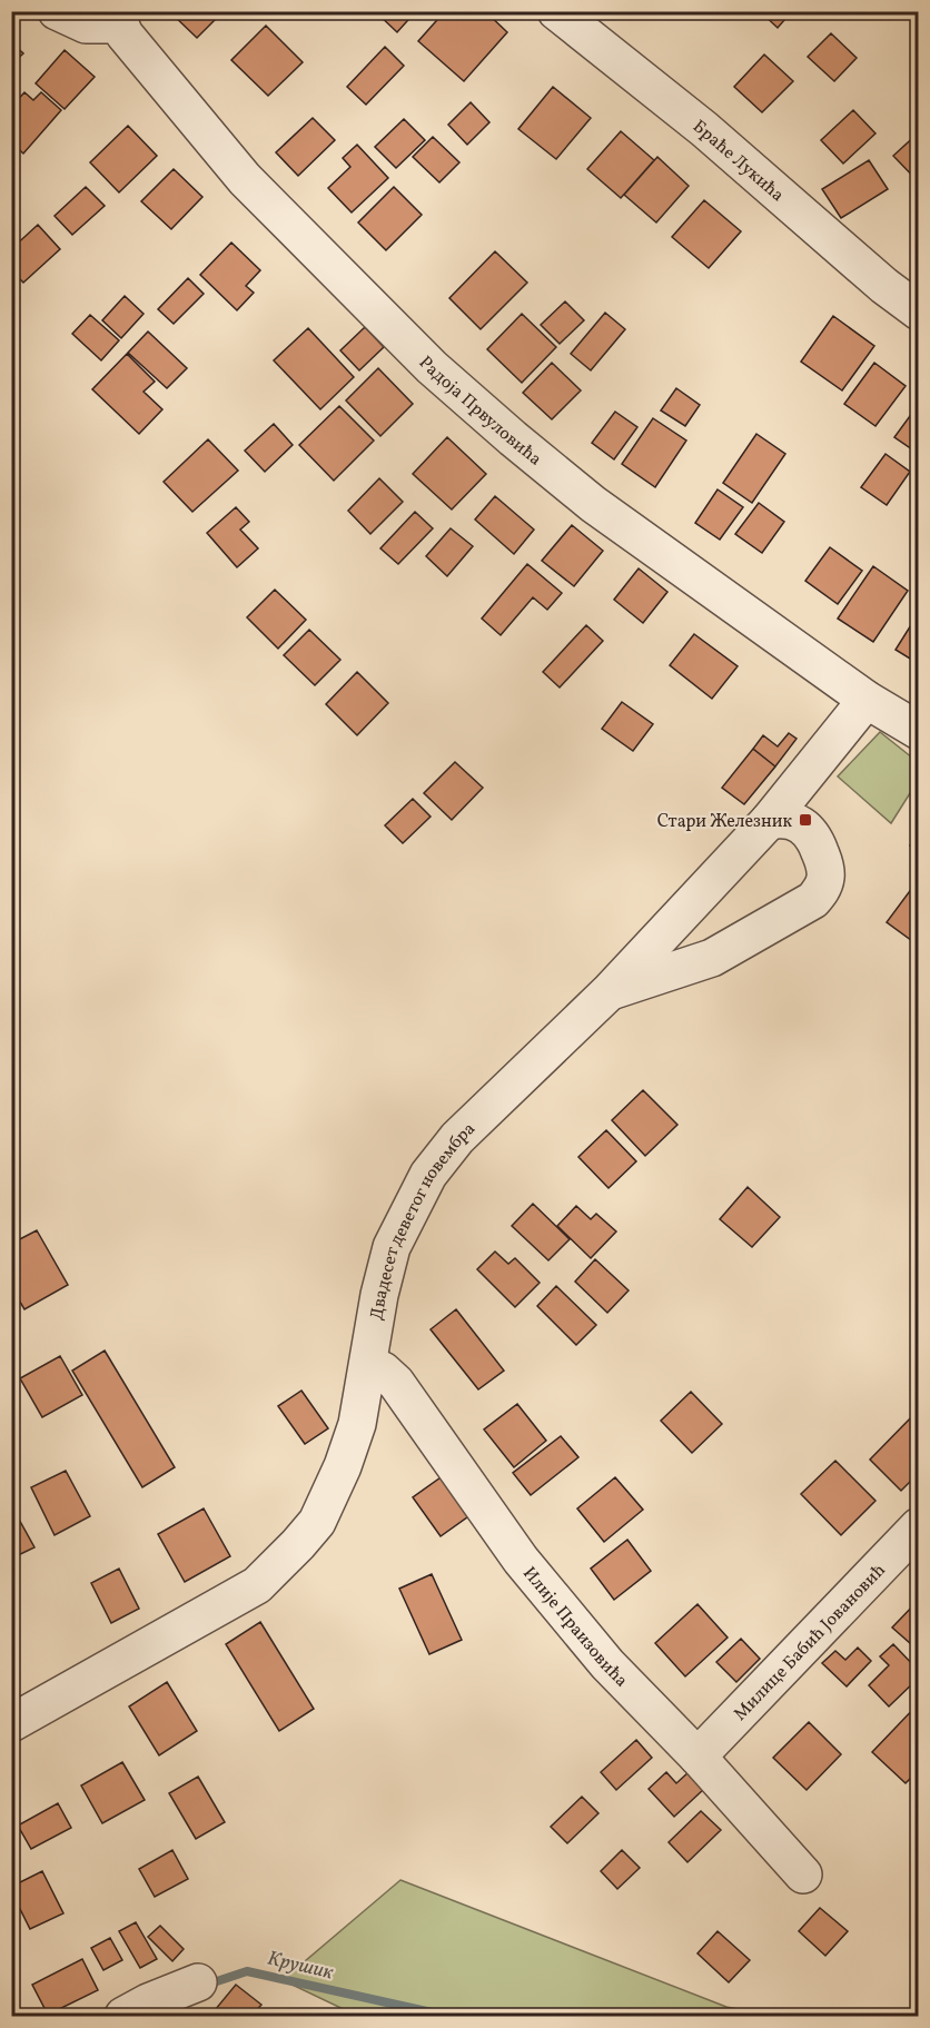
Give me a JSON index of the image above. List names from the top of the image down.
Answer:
{
  "streets": {
    "street": [
      "Браће Лукића",
      "Радоја Првуловића",
      "Двадесет деветог новембра",
      "Илије Праизовића",
      "Милице Бабић Јовановић"
    ]
  },
  "crossings": [
    ["Радоја Првуловића", "Двадесет деветог новембра"],
    ["Двадесет деветог новембра", "Илије Праизовића"],
    ["Илије Праизовића", "Милице Бабић Јовановић"]
  ],
  "water": ["Крушик"],
  "places": {
    "transit": ["Стари Железник"]
  }
}
